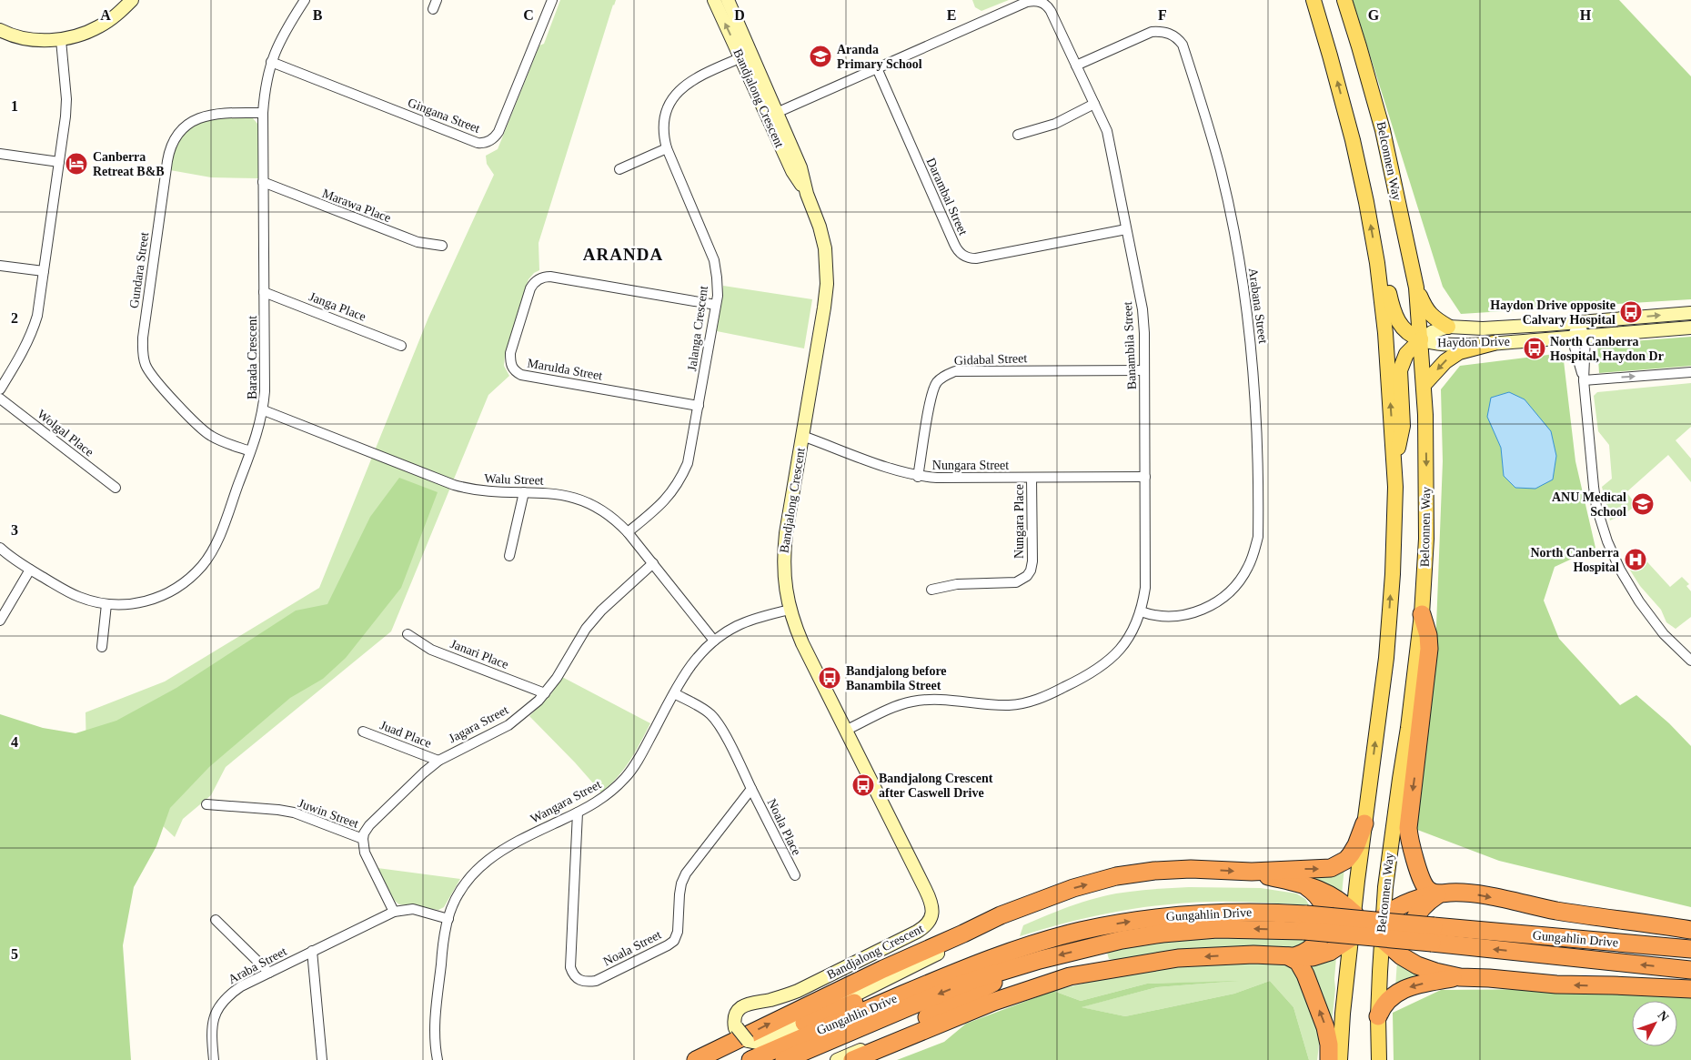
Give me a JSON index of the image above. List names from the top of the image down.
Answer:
{
  "streets": {
    "highway": ["Gungahlin Drive"],
    "main road": ["Belconnen Way"],
    "street": [
      "Bandjalong Crescent",
      "Gingana Street",
      "Darambal Street",
      "Marawa Place",
      "Gundara Street",
      "Arabana Street",
      "Janga Place",
      "Jalanga Crescent",
      "Haydon Drive",
      "Banambila Street",
      "Barada Crescent",
      "Gidabal Street",
      "Marulda Street",
      "Wolgal Place",
      "Nungara Street",
      "Walu Street",
      "Nungara Place",
      "Janari Place",
      "Jagara Street",
      "Juad Place",
      "Wangara Street",
      "Juwin Street",
      "Noala Place",
      "Noala Street",
      "Araba Street"
    ]
  },
  "crossings": [
    ["Bandjalong Crescent", "Jalanga Crescent"],
    ["Bandjalong Crescent", "Banambila Street"],
    ["Bandjalong Crescent", "Nungara Street"],
    ["Bandjalong Crescent", "Wangara Street"],
    ["Bandjalong Crescent", "Gungahlin Drive"],
    ["Gingana Street", "Barada Crescent"],
    ["Belconnen Way", "Haydon Drive"],
    ["Darambal Street", "Banambila Street"],
    ["Marawa Place", "Barada Crescent"],
    ["Gundara Street", "Barada Crescent"],
    ["Arabana Street", "Banambila Street"],
    ["Janga Place", "Barada Crescent"],
    ["Jalanga Crescent", "Marulda Street"],
    ["Jalanga Crescent", "Walu Street"],
    ["Banambila Street", "Gidabal Street"],
    ["Banambila Street", "Nungara Street"],
    ["Barada Crescent", "Walu Street"],
    ["Gidabal Street", "Nungara Street"],
    ["Nungara Street", "Nungara Place"],
    ["Walu Street", "Jagara Street"],
    ["Walu Street", "Wangara Street"],
    ["Janari Place", "Jagara Street"],
    ["Jagara Street", "Juad Place"],
    ["Jagara Street", "Juwin Street"],
    ["Wangara Street", "Noala Street"],
    ["Wangara Street", "Araba Street"],
    ["Juwin Street", "Araba Street"],
    ["Noala Place", "Noala Street"]
  ],
  "districts": ["ARANDA"],
  "places": {
    "school or university": ["Aranda Primary School", "ANU Medical School"],
    "hotel": ["Canberra Retreat B&B"],
    "bus stop": [
      "Haydon Drive opposite Calvary Hospital",
      "North Canberra Hospital, Haydon Dr",
      "Bandjalong before Banambila Street",
      "Bandjalong Crescent after Caswell Drive"
    ],
    "hospital": ["North Canberra Hospital"]
  },
  "north": "top right",
  "grid": {
    "columns": [
      "A",
      "B",
      "C",
      "D",
      "E",
      "F",
      "G",
      "H"
    ],
    "rows": [
      "1",
      "2",
      "3",
      "4",
      "5"
    ]
  }
}
